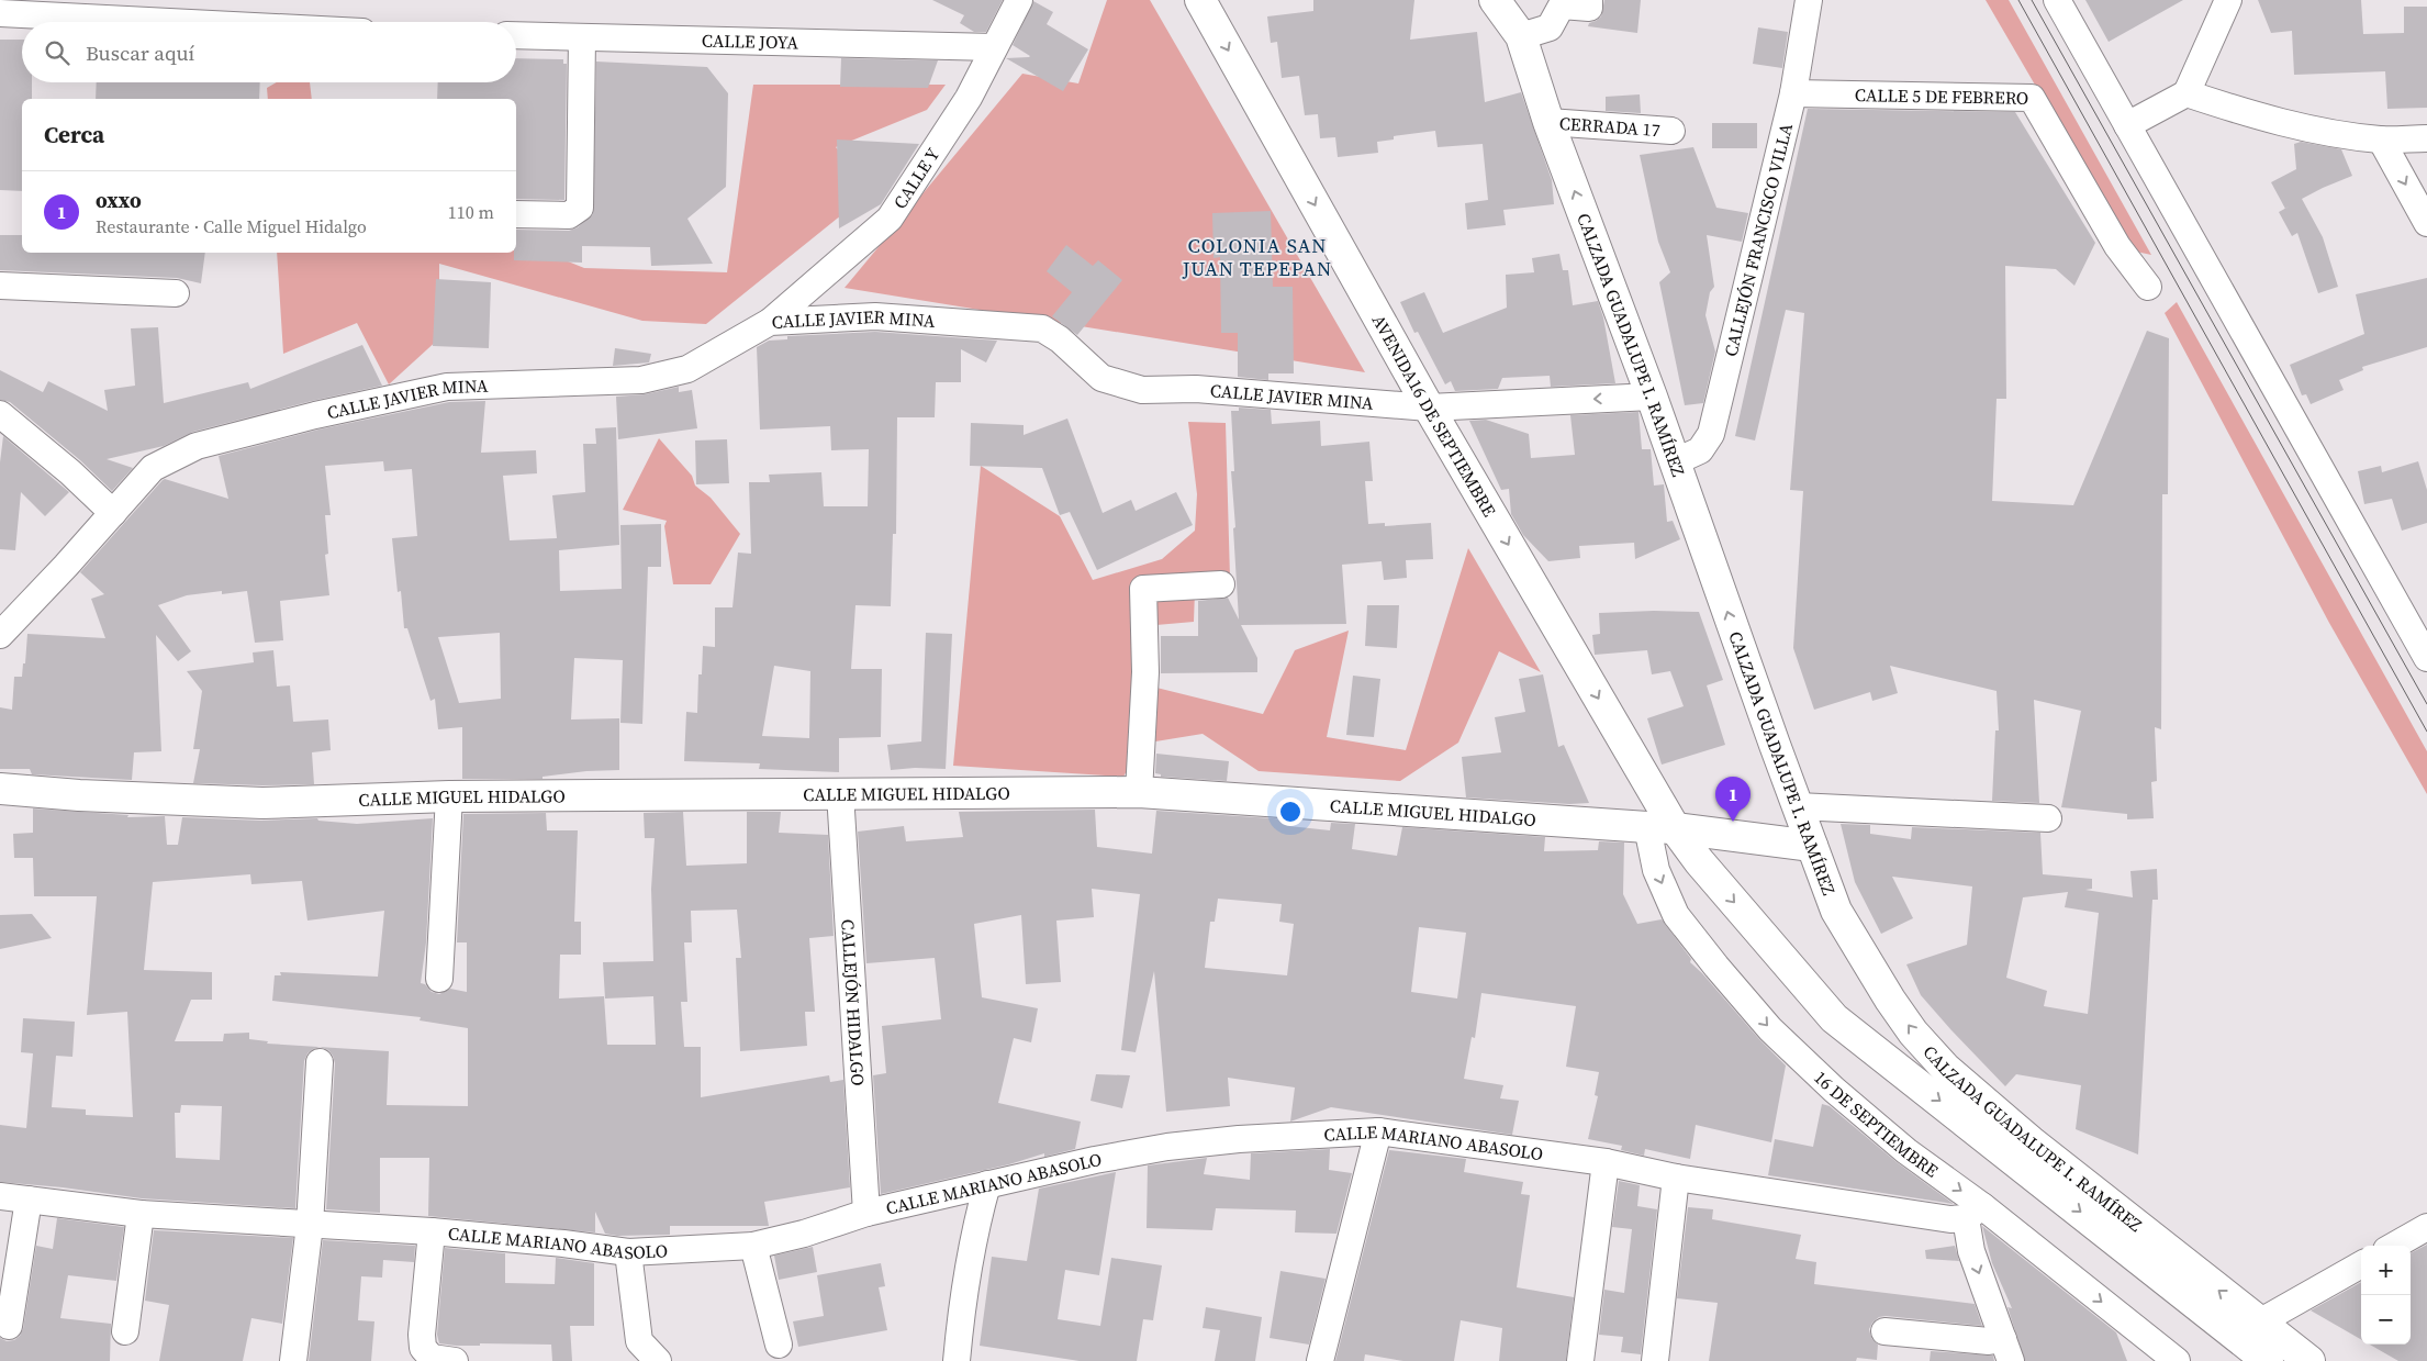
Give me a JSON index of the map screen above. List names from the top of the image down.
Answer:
{
  "streets": {
    "main road": ["CALZADA GUADALUPE I. RAMÍREZ", "AVENIDA16 DE SEPTIEMBRE", "CALLE MIGUEL HIDALGO"],
    "street": [
      "CALLE JOYA",
      "CALLE 5 DE FEBRERO",
      "CERRADA 17",
      "CALLE Y",
      "CALLEJÓN FRANCISCO VILLA",
      "CALLE JAVIER MINA",
      "CALLEJÓN HIDALGO",
      "16 DE SEPTIEMBRE",
      "CALLE MARIANO ABASOLO"
    ]
  },
  "crossings": [
    ["CALLE JOYA", "CALLE Y"],
    ["CALLE 5 DE FEBRERO", "CALLEJÓN FRANCISCO VILLA"],
    ["CERRADA 17", "CALZADA GUADALUPE I. RAMÍREZ"],
    ["CALLE Y", "CALLE JAVIER MINA"],
    ["CALLEJÓN FRANCISCO VILLA", "CALZADA GUADALUPE I. RAMÍREZ"],
    ["CALLE JAVIER MINA", "CALZADA GUADALUPE I. RAMÍREZ"],
    ["CALLE JAVIER MINA", "AVENIDA16 DE SEPTIEMBRE"],
    ["CALZADA GUADALUPE I. RAMÍREZ", "AVENIDA16 DE SEPTIEMBRE"],
    ["CALZADA GUADALUPE I. RAMÍREZ", "CALLE MIGUEL HIDALGO"],
    ["CALZADA GUADALUPE I. RAMÍREZ", "16 DE SEPTIEMBRE"],
    ["AVENIDA16 DE SEPTIEMBRE", "CALLE MIGUEL HIDALGO"],
    ["AVENIDA16 DE SEPTIEMBRE", "16 DE SEPTIEMBRE"],
    ["CALLE MIGUEL HIDALGO", "CALLEJÓN HIDALGO"],
    ["CALLE MIGUEL HIDALGO", "16 DE SEPTIEMBRE"],
    ["CALLEJÓN HIDALGO", "CALLE MARIANO ABASOLO"],
    ["16 DE SEPTIEMBRE", "CALLE MARIANO ABASOLO"]
  ],
  "one_way": ["AVENIDA16 DE SEPTIEMBRE", "16 DE SEPTIEMBRE"],
  "districts": ["COLONIA SAN JUAN TEPEPAN"],
  "page": {
    "search": "Buscar aquí",
    "heading": "Cerca",
    "list": [
      {
        "mark": "1",
        "name": "oxxo",
        "note": "Restaurante · Calle Miguel Hidalgo",
        "value": "110 m"
      }
    ],
    "pins": "1",
    "map_buttons": ["+", "−"]
  }
}
